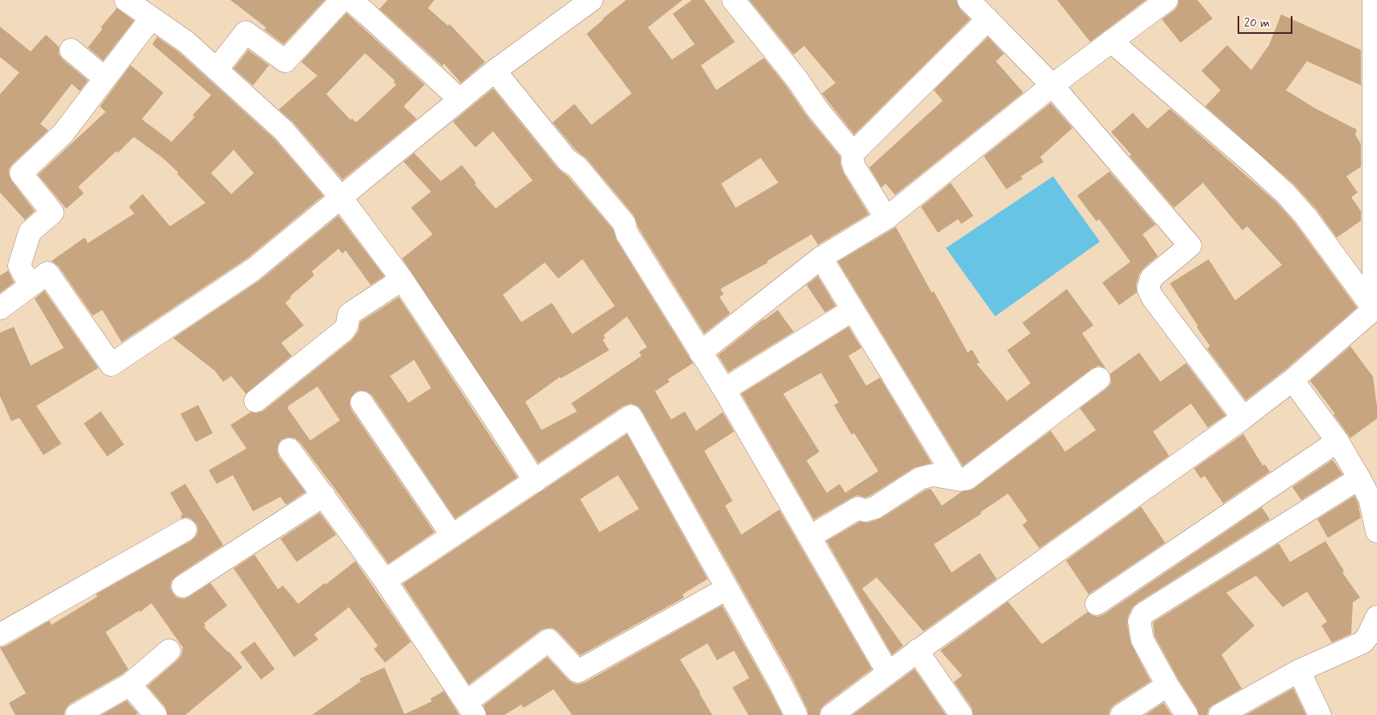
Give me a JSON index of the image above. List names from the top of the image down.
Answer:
{
  "scale_bar": "20 m"
}
